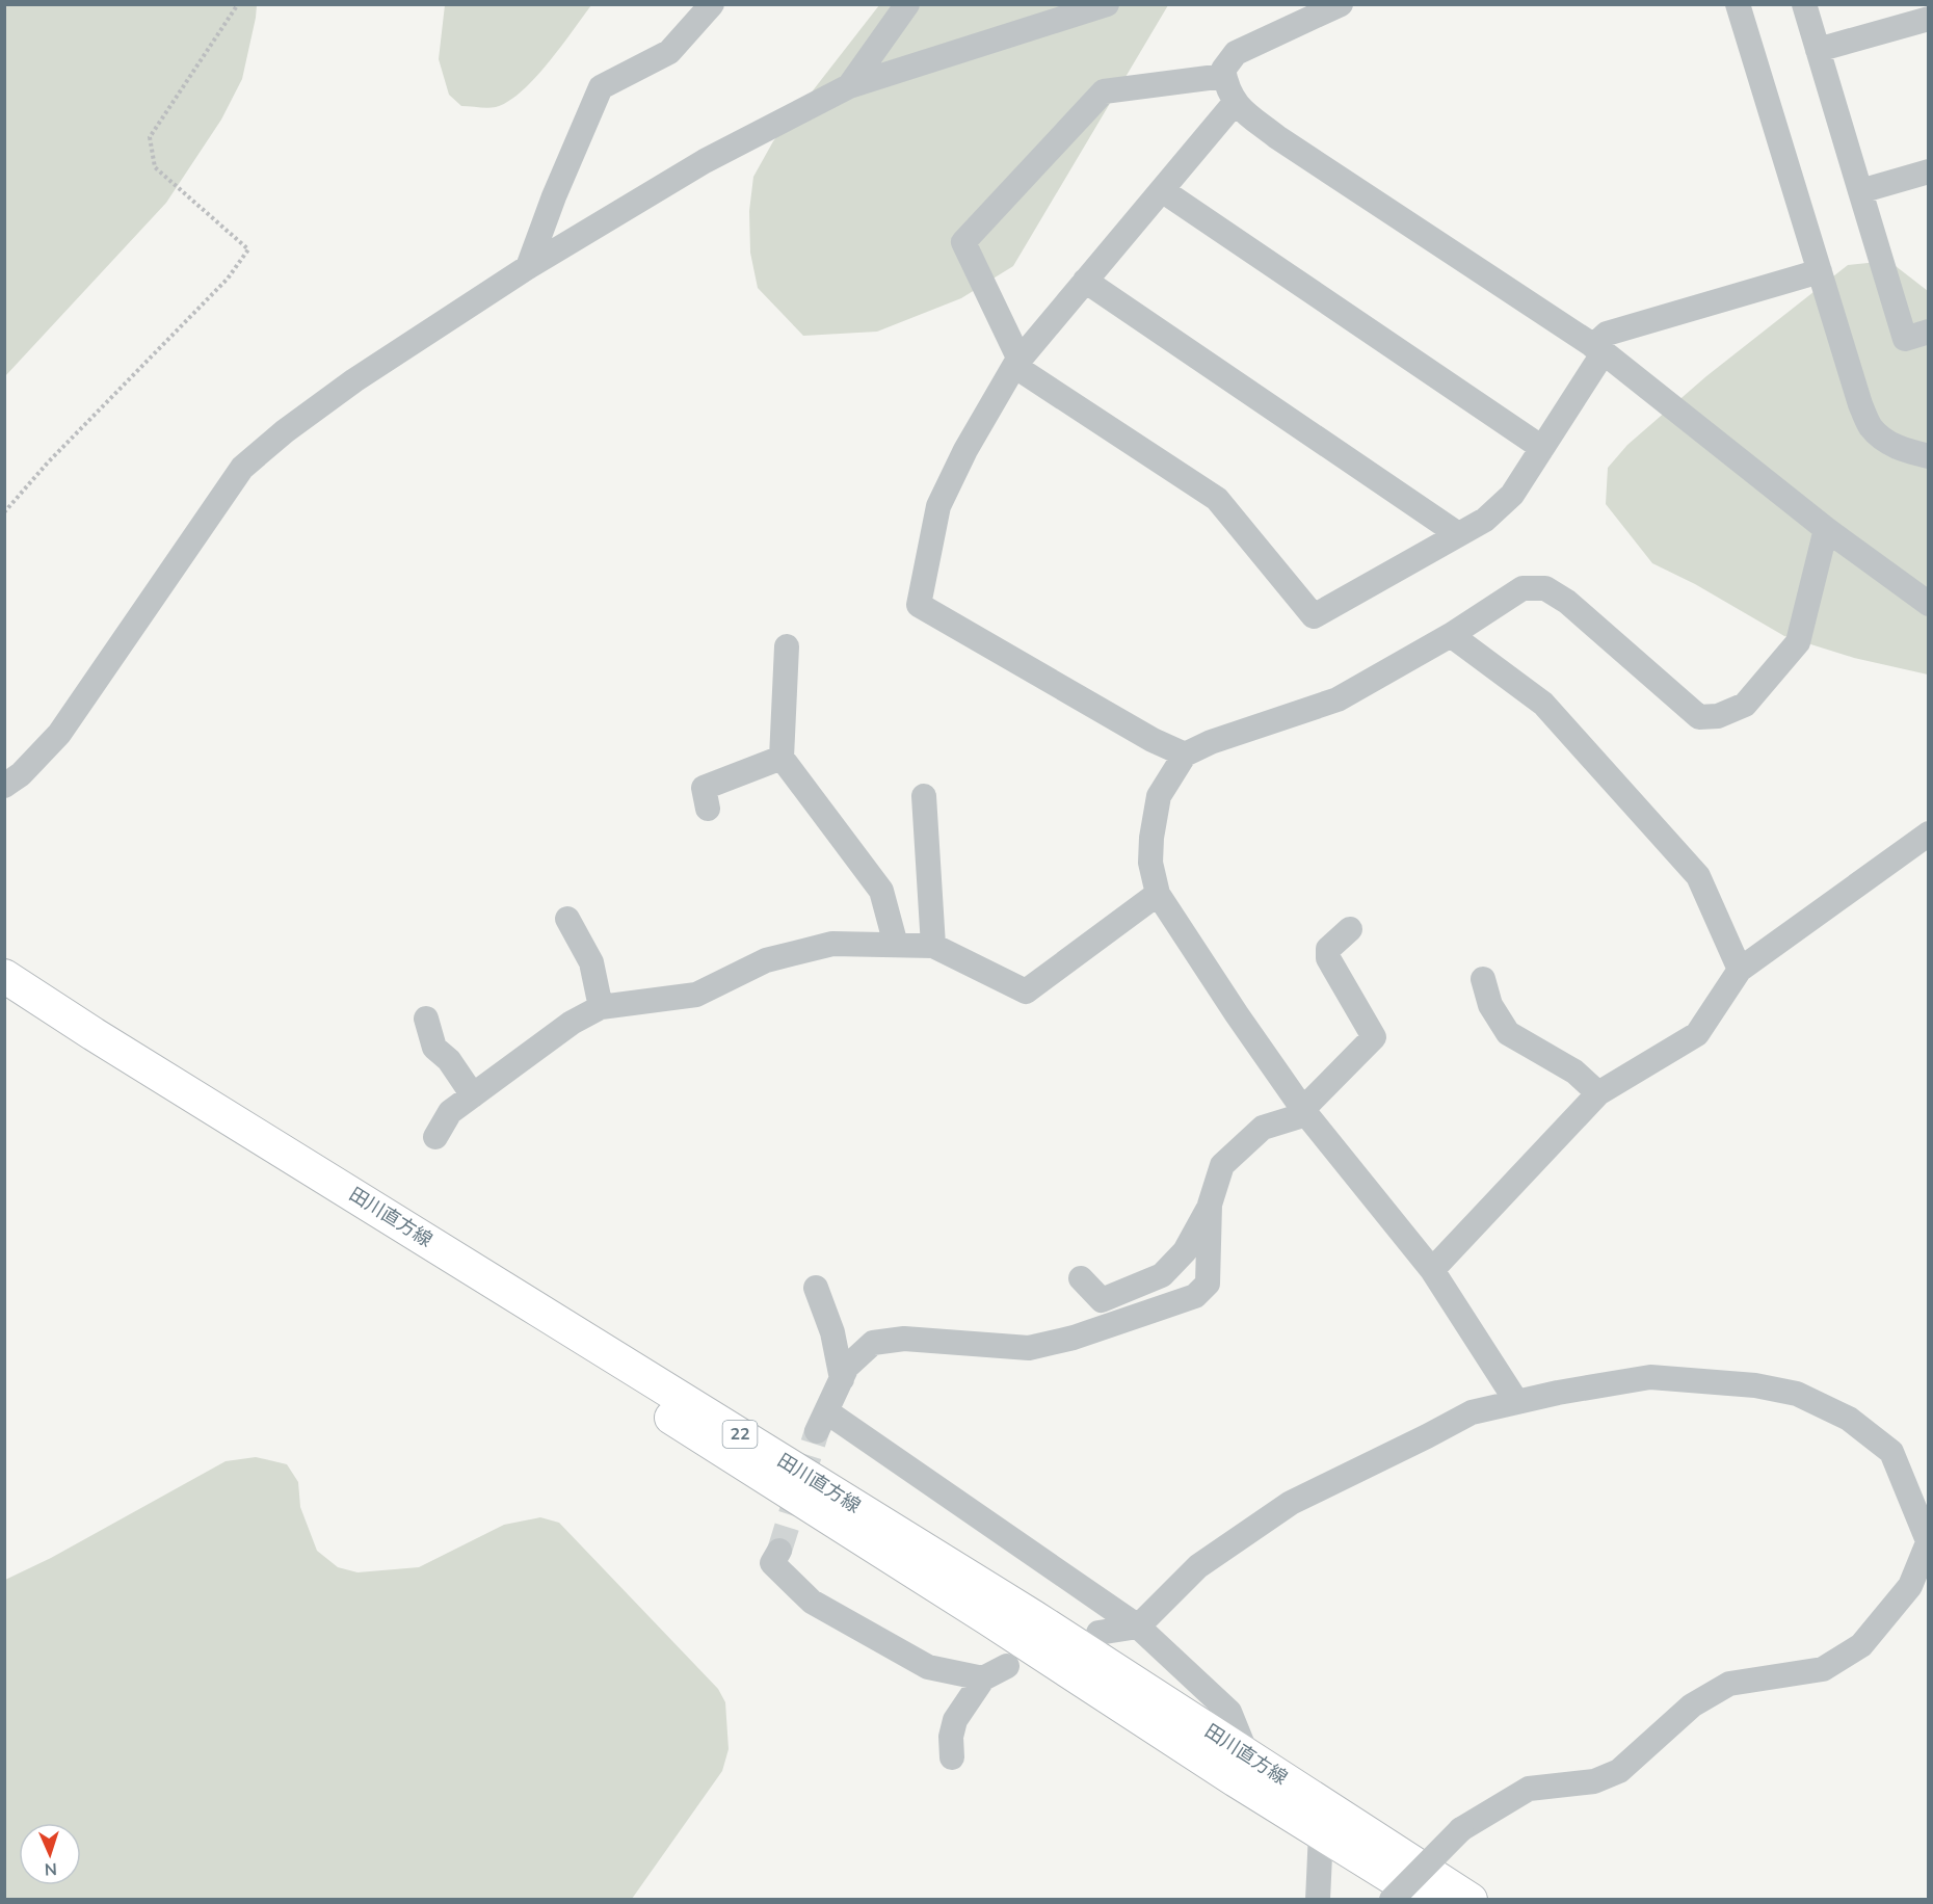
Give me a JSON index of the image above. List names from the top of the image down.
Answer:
{
  "streets": {
    "main road": ["田川直方線", "22"]
  },
  "north": "bottom"
}
